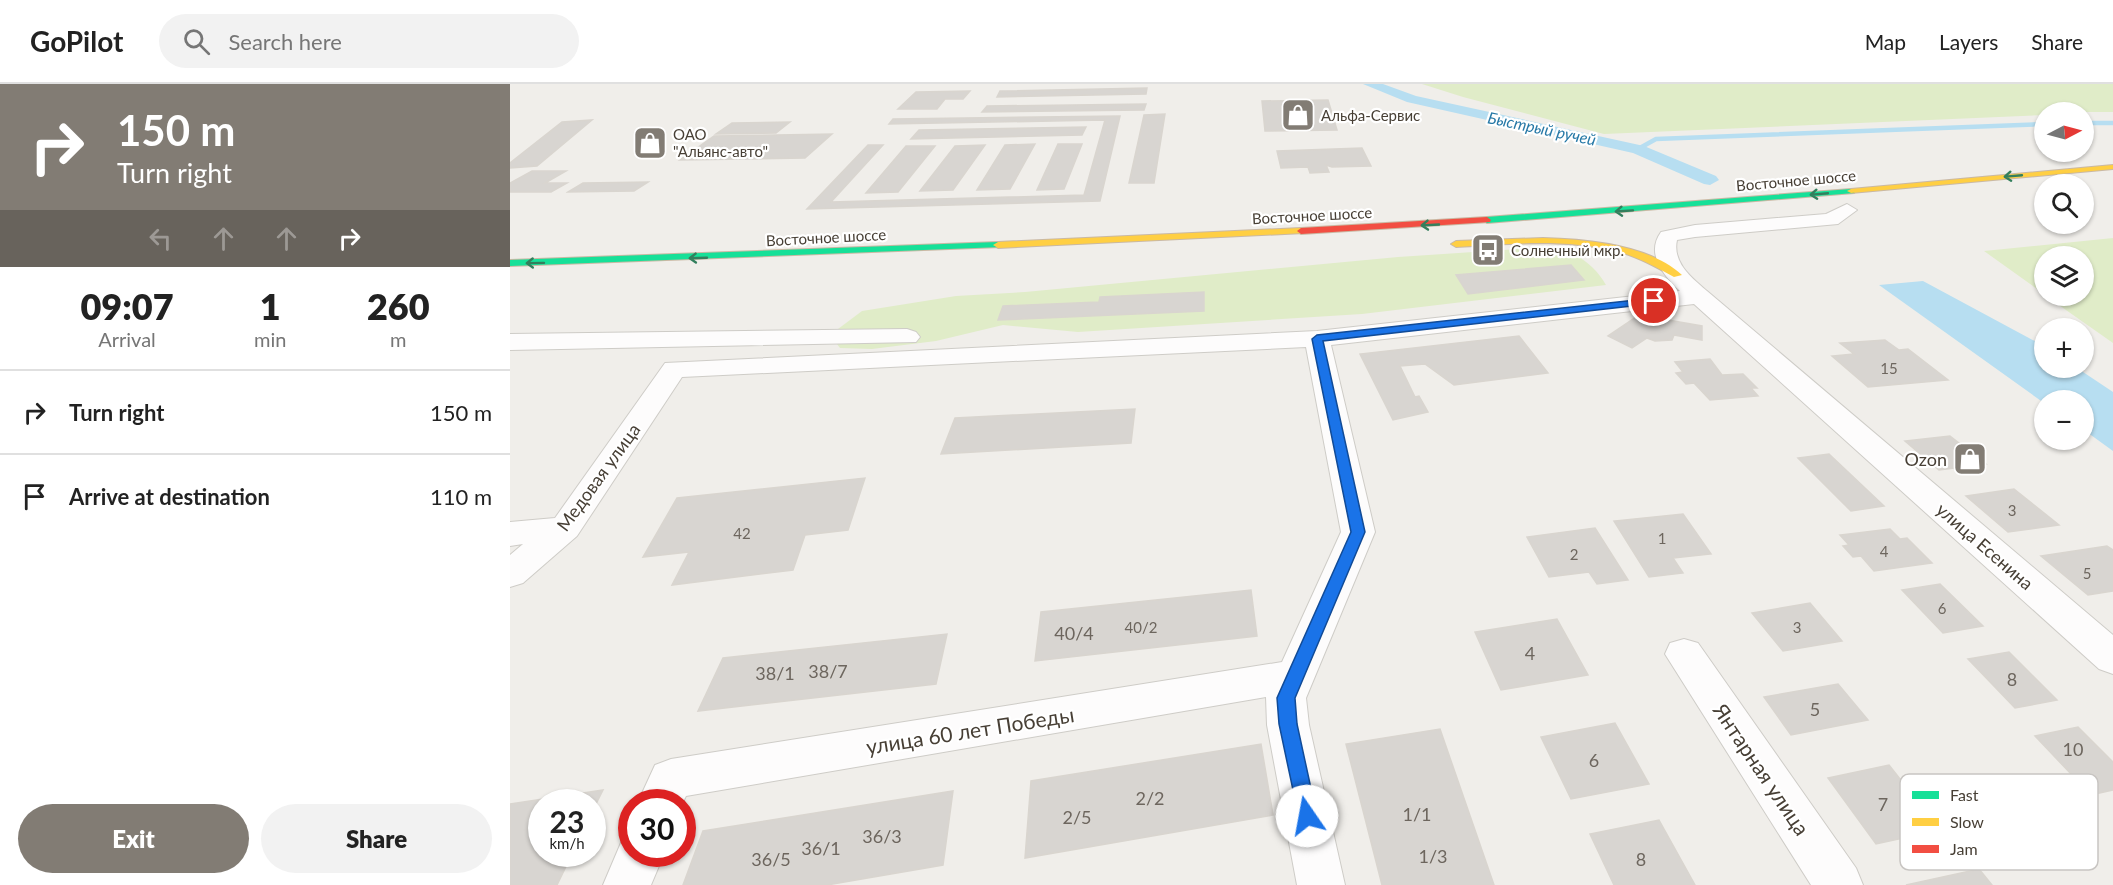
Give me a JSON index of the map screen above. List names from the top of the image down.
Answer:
{
  "streets": {
    "highway": ["Восточное шоссе"],
    "street": [
      "Медовая улица",
      "улица Есенина",
      "улица 60 лет Победы",
      "Янтарная улица"
    ]
  },
  "one_way": ["Восточное шоссе"],
  "water": ["Быстрый ручей"],
  "places": {
    "shop": ["Альфа-Сервис", "ОАО \"Альянс-авто\"", "Ozon"],
    "bus stop": ["Солнечный мкр."]
  },
  "house_numbers": [
    "15",
    "3",
    "42",
    "1",
    "4",
    "2",
    "5",
    "6",
    "40/2",
    "3",
    "40/4",
    "4",
    "38/7",
    "38/1",
    "8",
    "5",
    "10",
    "6",
    "2/2",
    "7",
    "1/1",
    "2/5",
    "36/3",
    "36/1",
    "1/3",
    "36/5",
    "8"
  ],
  "legend": ["Fast", "Slow", "Jam"],
  "north": "right",
  "page": {
    "header": "GoPilot",
    "search": "Search here",
    "nav": ["Map", "Layers", "Share"],
    "turn": ["150 m", "Turn right"],
    "map_buttons": ["+", "−"],
    "eta": [
      "09:07",
      "Arrival",
      "1",
      "min",
      "260",
      "m"
    ],
    "list": [
      {
        "name": "Turn right",
        "value": "150 m"
      },
      {
        "name": "Arrive at destination",
        "value": "110 m"
      }
    ],
    "speed": "23 km/h",
    "limit": "30",
    "buttons": ["Exit", "Share"]
  }
}
